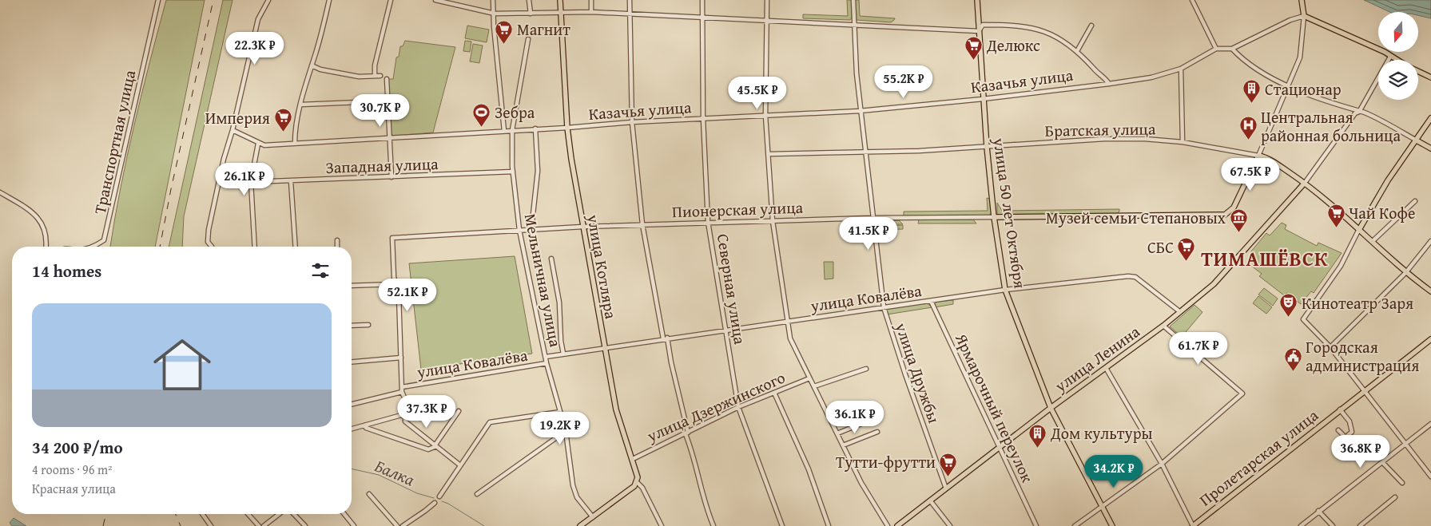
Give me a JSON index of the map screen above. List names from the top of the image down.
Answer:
{
  "streets": {
    "main road": [
      "Братская улица",
      "Пионерская улица",
      "улица 50 лет Октября",
      "улица Котляра",
      "улица Ленина",
      "Пролетарская улица"
    ],
    "street": [
      "Казачья улица",
      "Транспортная улица",
      "Западная улица",
      "Мельничная улица",
      "Северная улица",
      "улица Ковалёва",
      "улица Дружбы",
      "улица Дзержинского",
      "Ярмарочный переулок"
    ]
  },
  "crossings": [
    ["Казачья улица", "улица 50 лет Октября"],
    ["Казачья улица", "улица Котляра"],
    ["Казачья улица", "Мельничная улица"],
    ["Казачья улица", "Северная улица"],
    ["Казачья улица", "улица Дружбы"],
    ["Братская улица", "Пионерская улица"],
    ["Братская улица", "улица 50 лет Октября"],
    ["Братская улица", "улица Ленина"],
    ["Братская улица", "улица Дружбы"],
    ["Западная улица", "Мельничная улица"],
    ["Пионерская улица", "улица 50 лет Октября"],
    ["Пионерская улица", "улица Котляра"],
    ["Пионерская улица", "Мельничная улица"],
    ["Пионерская улица", "Северная улица"],
    ["Пионерская улица", "улица Дружбы"],
    ["улица 50 лет Октября", "улица Ковалёва"],
    ["улица 50 лет Октября", "улица Ленина"],
    ["улица Котляра", "улица Ковалёва"],
    ["улица Котляра", "улица Дзержинского"],
    ["Мельничная улица", "улица Ковалёва"],
    ["Северная улица", "улица Ковалёва"],
    ["Северная улица", "улица Дзержинского"],
    ["улица Ковалёва", "улица Ленина"],
    ["улица Ковалёва", "улица Дружбы"],
    ["улица Ковалёва", "Ярмарочный переулок"],
    ["улица Ленина", "улица Дружбы"],
    ["улица Ленина", "Ярмарочный переулок"]
  ],
  "districts": ["ТИМАШЁВСК"],
  "water": ["Балка"],
  "places": {
    "supermarket": [
      "Магнит",
      "Делюкс",
      "Империя",
      "Чай Кофе",
      "СБС",
      "Тутти-фрутти"
    ],
    "building": ["Стационар", "Дом культуры"],
    "sports": ["Зебра"],
    "hospital": ["Центральная районная больница"],
    "museum": ["Музей семьи Степановых"],
    "theatre": ["Кинотеатр Заря"],
    "public building": ["Городская администрация"]
  },
  "north": "bottom",
  "page": {
    "price": [
      "22.3K ₽",
      "55.2K ₽",
      "45.5K ₽",
      "30.7K ₽",
      "67.5K ₽",
      "26.1K ₽",
      "41.5K ₽",
      "52.1K ₽",
      "61.7K ₽",
      "37.3K ₽",
      "36.1K ₽",
      "19.2K ₽",
      "36.8K ₽",
      "34.2K ₽"
    ],
    "heading": "14 homes",
    "list": [
      {
        "name": "34 200 ₽/mo",
        "note": "4 rooms · 96 m² · Красная улица"
      }
    ]
  }
}
